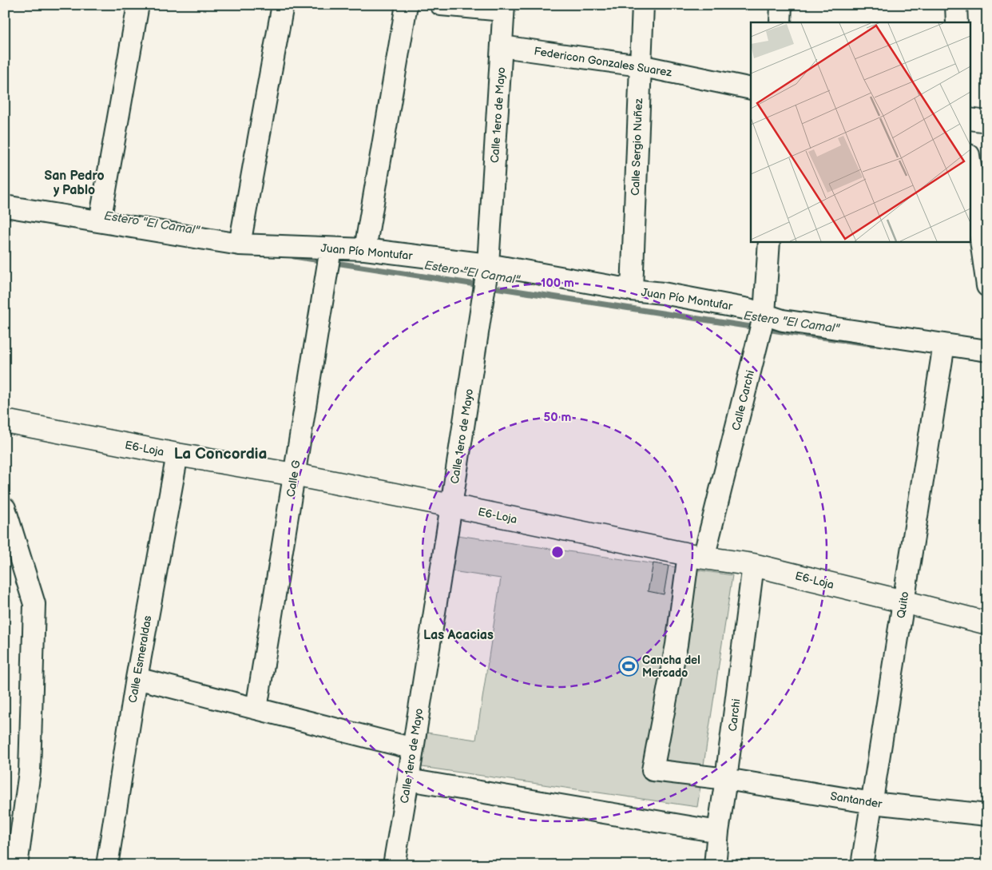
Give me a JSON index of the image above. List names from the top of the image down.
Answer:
{
  "streets": {
    "main road": ["E6-Loja"],
    "street": [
      "Federicon Gonzales Suarez",
      "Calle 1ero de Mayo",
      "Calle Sergio Nuñez",
      "Juan Pío Montufar",
      "Calle Carchi",
      "Calle G",
      "Quito",
      "Calle Esmeraldas",
      "Carchi",
      "Santander"
    ]
  },
  "crossings": [
    ["Federicon Gonzales Suarez", "Calle 1ero de Mayo"],
    ["Federicon Gonzales Suarez", "Calle Sergio Nuñez"],
    ["Calle 1ero de Mayo", "Juan Pío Montufar"],
    ["Calle 1ero de Mayo", "E6-Loja"],
    ["Calle Sergio Nuñez", "Juan Pío Montufar"],
    ["Juan Pío Montufar", "Calle Carchi"],
    ["Juan Pío Montufar", "Calle G"],
    ["Juan Pío Montufar", "Quito"],
    ["Calle Carchi", "E6-Loja"],
    ["Calle Carchi", "Carchi"],
    ["Calle Carchi", "Santander"],
    ["E6-Loja", "Calle G"],
    ["E6-Loja", "Quito"],
    ["E6-Loja", "Calle Esmeraldas"],
    ["E6-Loja", "Carchi"],
    ["Quito", "Santander"],
    ["Carchi", "Santander"]
  ],
  "districts": ["San Pedro y Pablo", "La Concordia", "Las Acacias"],
  "water": ["Estero \"El Camal\""],
  "places": {
    "sports": ["Cancha del Mercado"]
  },
  "rings": ["100 m", "50 m"]
}
